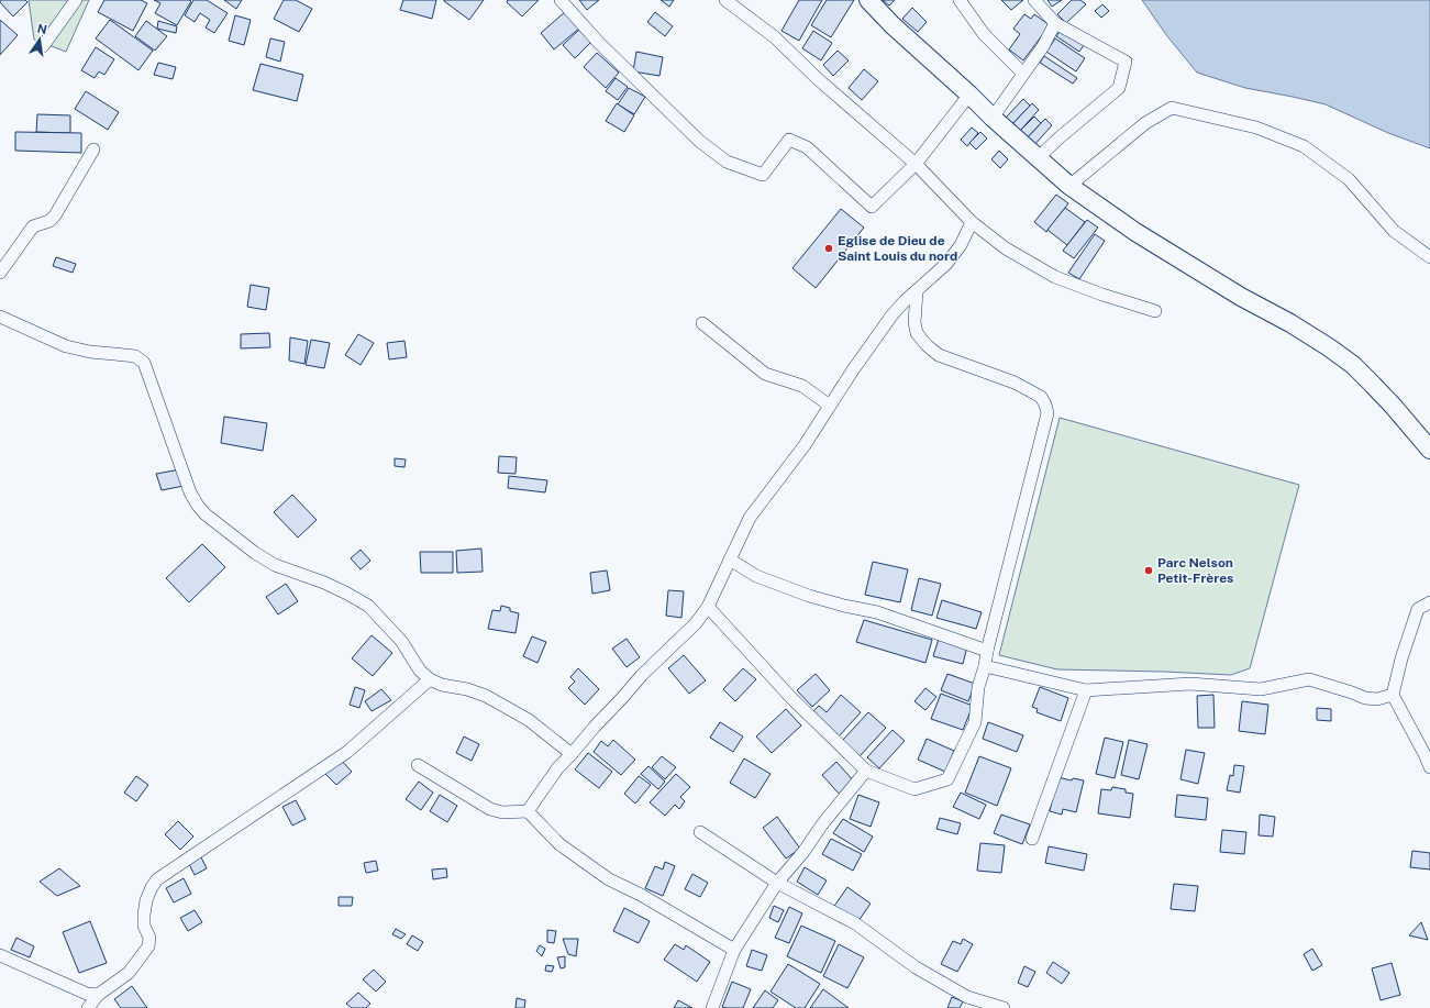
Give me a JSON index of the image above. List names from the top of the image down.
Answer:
{
  "places": ["Eglise de Dieu de Saint Louis du nord", "Parc Nelson Petit-Frères"],
  "north": "top"
}
